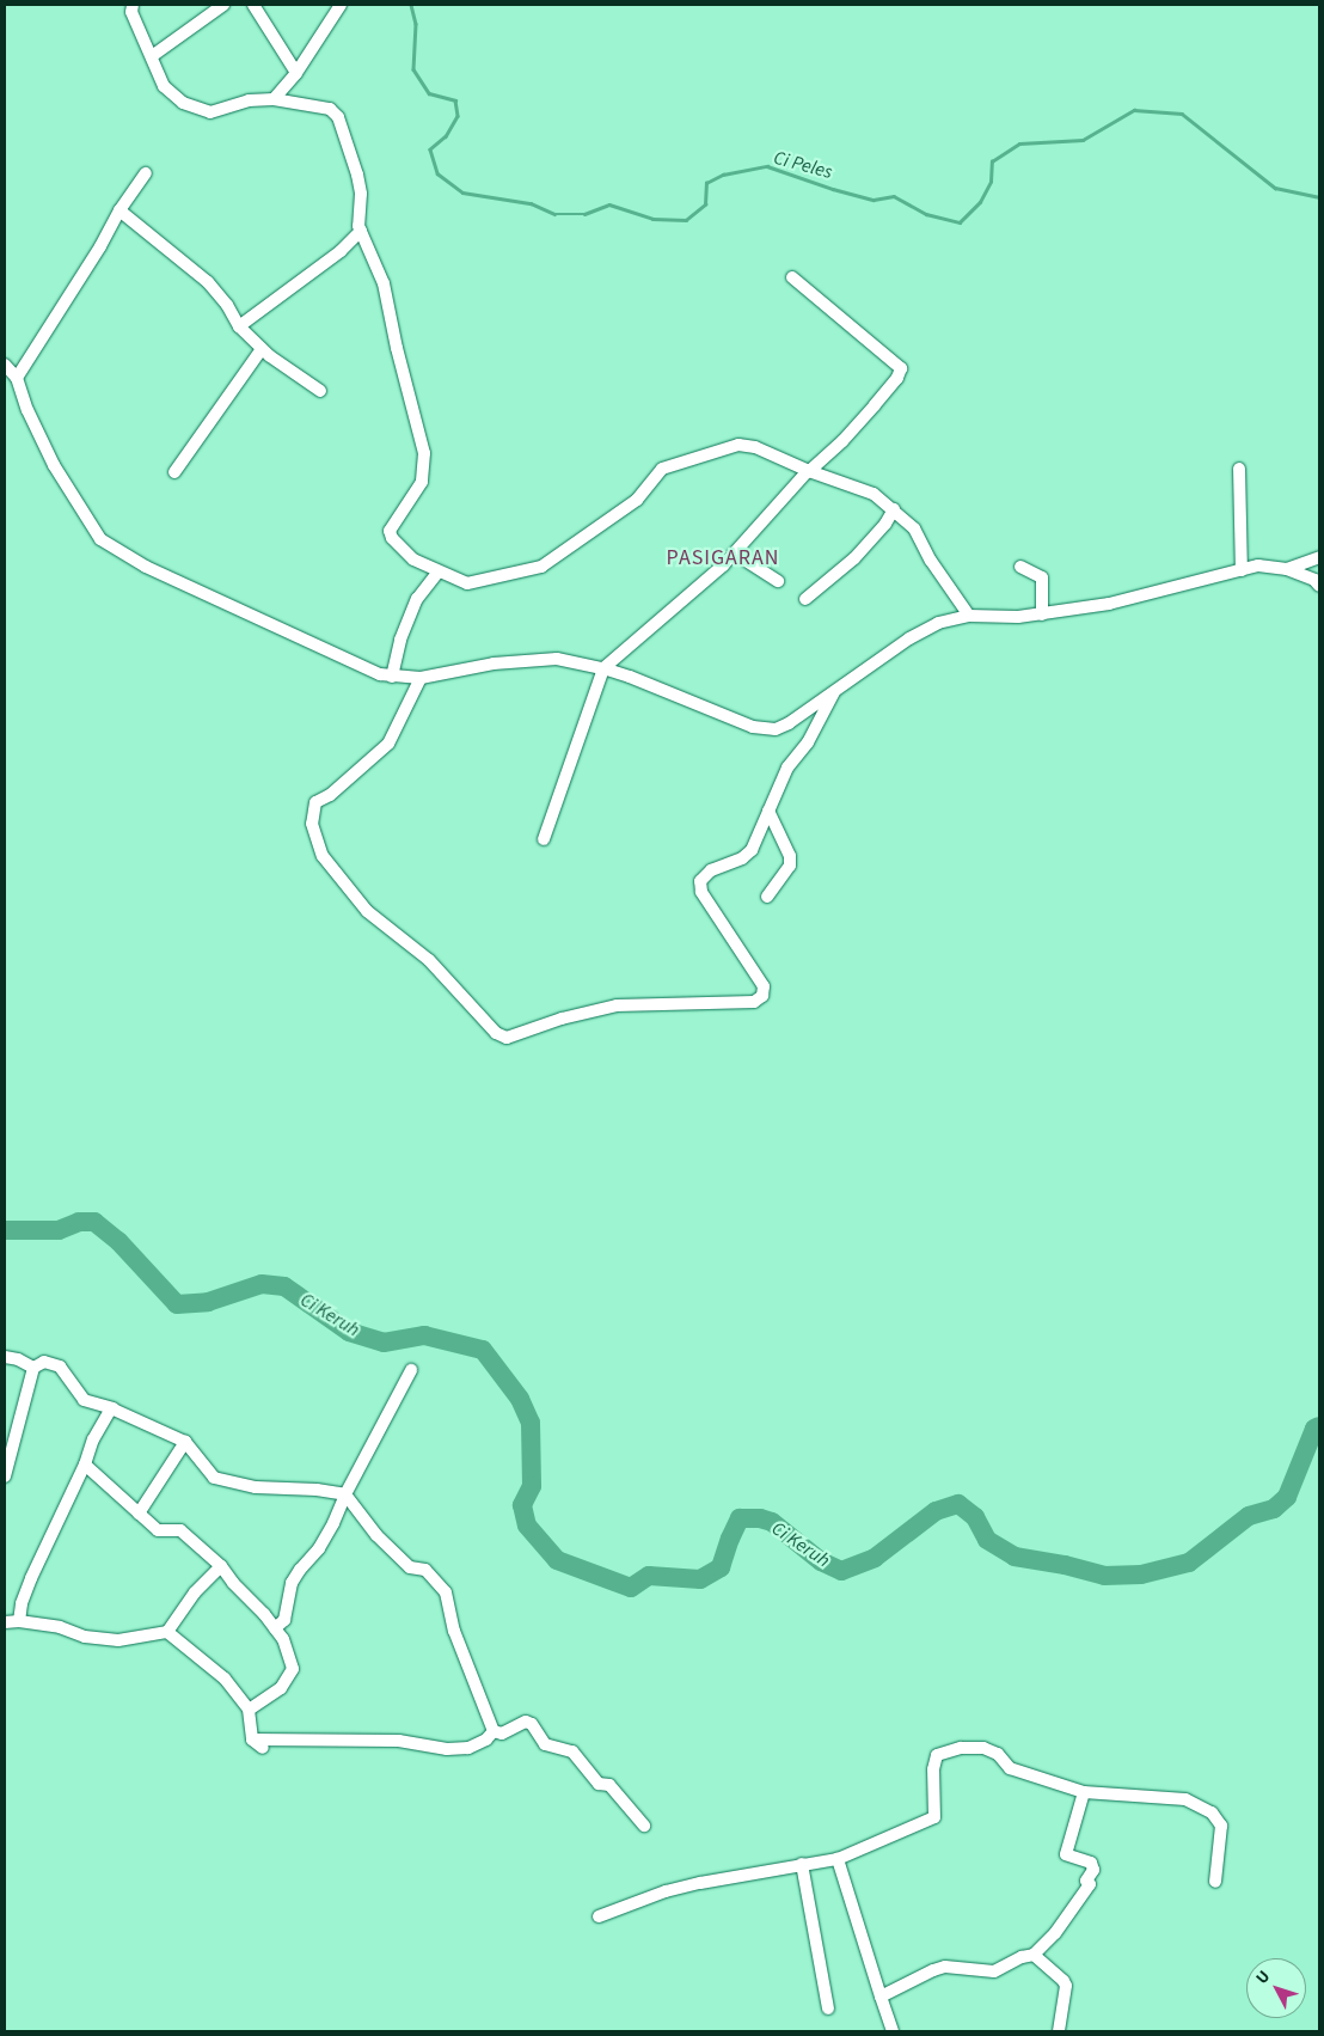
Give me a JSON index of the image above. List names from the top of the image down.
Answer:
{
  "districts": ["PASIGARAN"],
  "water": ["Ci Peles", "Ci Keruh"],
  "north": "top left"
}
